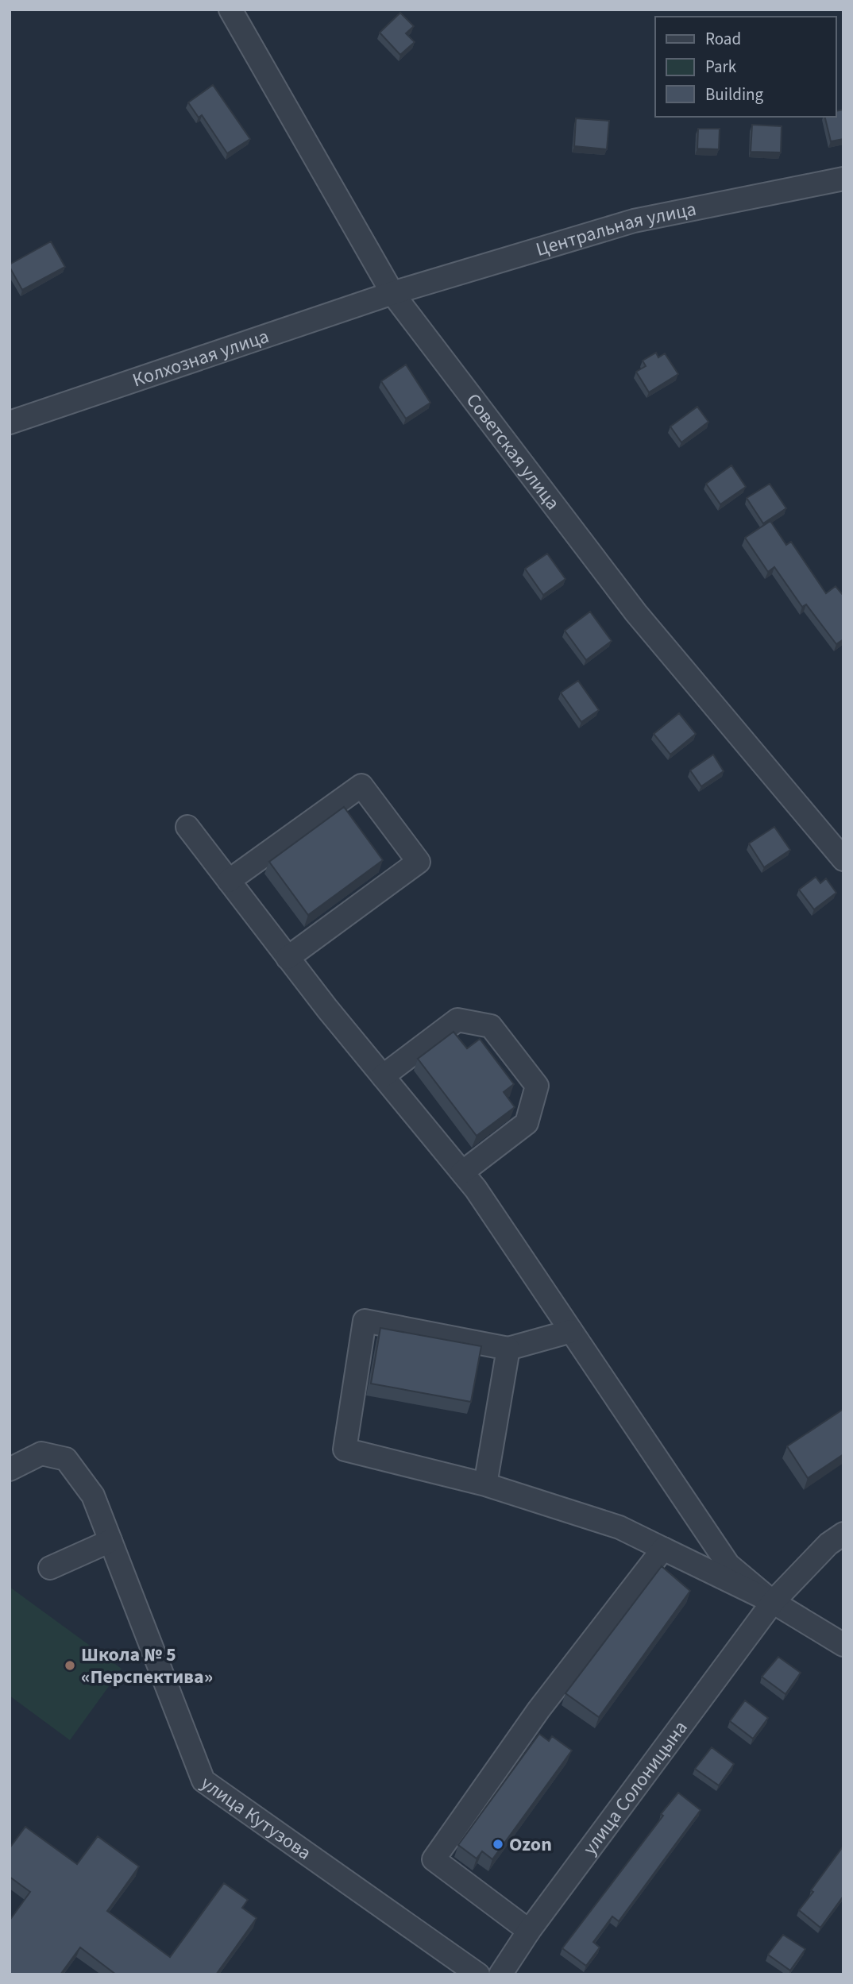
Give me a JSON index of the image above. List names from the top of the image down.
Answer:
{
  "streets": {
    "street": [
      "Центральная улица",
      "Колхозная улица",
      "Советская улица",
      "улица Солоницына",
      "улица Кутузова"
    ]
  },
  "crossings": [
    ["Центральная улица", "Колхозная улица"],
    ["Центральная улица", "Советская улица"],
    ["Колхозная улица", "Советская улица"]
  ],
  "places": ["Школа № 5 «Перспектива»", "Ozon"],
  "legend": ["Road", "Park", "Building"]
}
